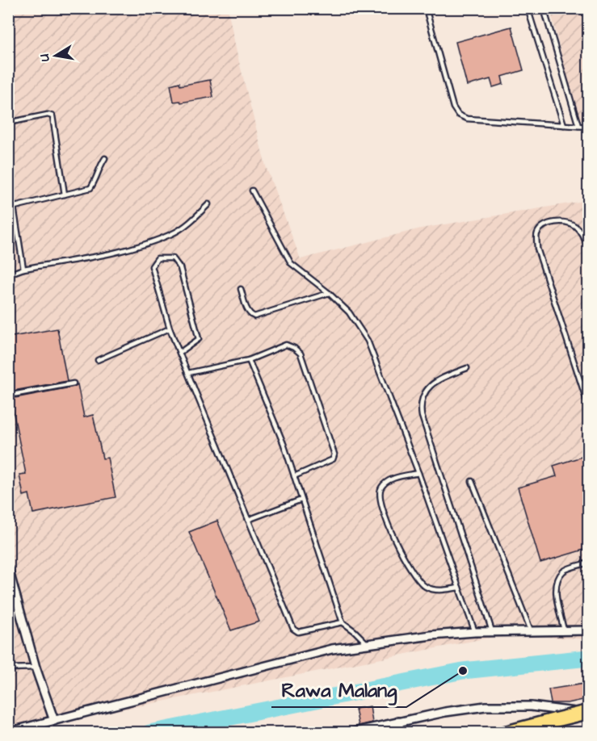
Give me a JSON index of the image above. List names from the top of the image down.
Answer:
{
  "places": ["Rawa Malang"],
  "north": "left"
}
